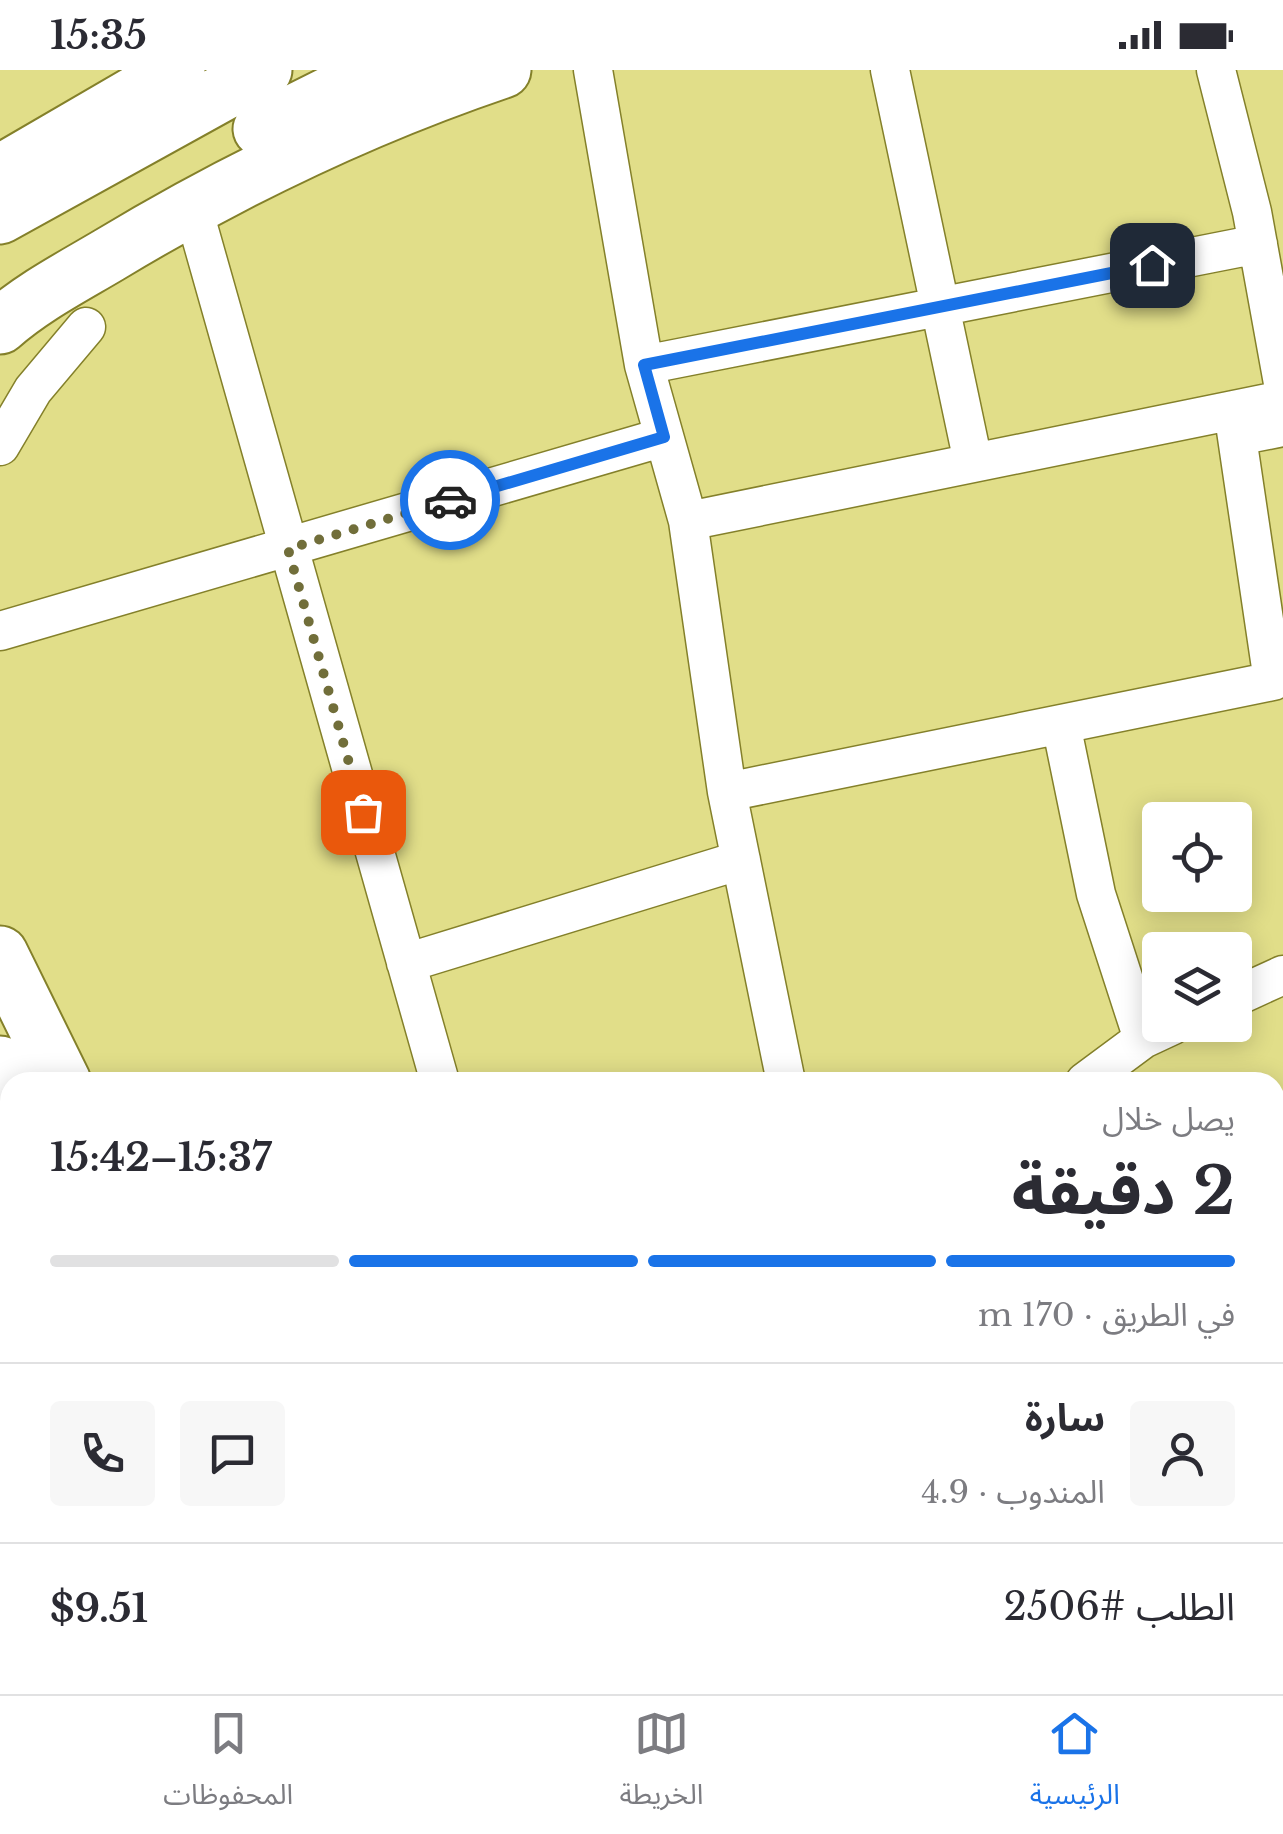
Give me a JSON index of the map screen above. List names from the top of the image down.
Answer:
{
  "page": {
    "status": "15:35",
    "heading": ["2 دقيقة", "يصل خلال", "15:37–15:42"],
    "panel": [
      "سارة",
      "المندوب · 4.9",
      "الطلب #2506",
      "$9.51"
    ],
    "bar": "في الطريق · 170 m",
    "tabs": ["الرئيسية", "الخريطة", "المحفوظات"]
  }
}
